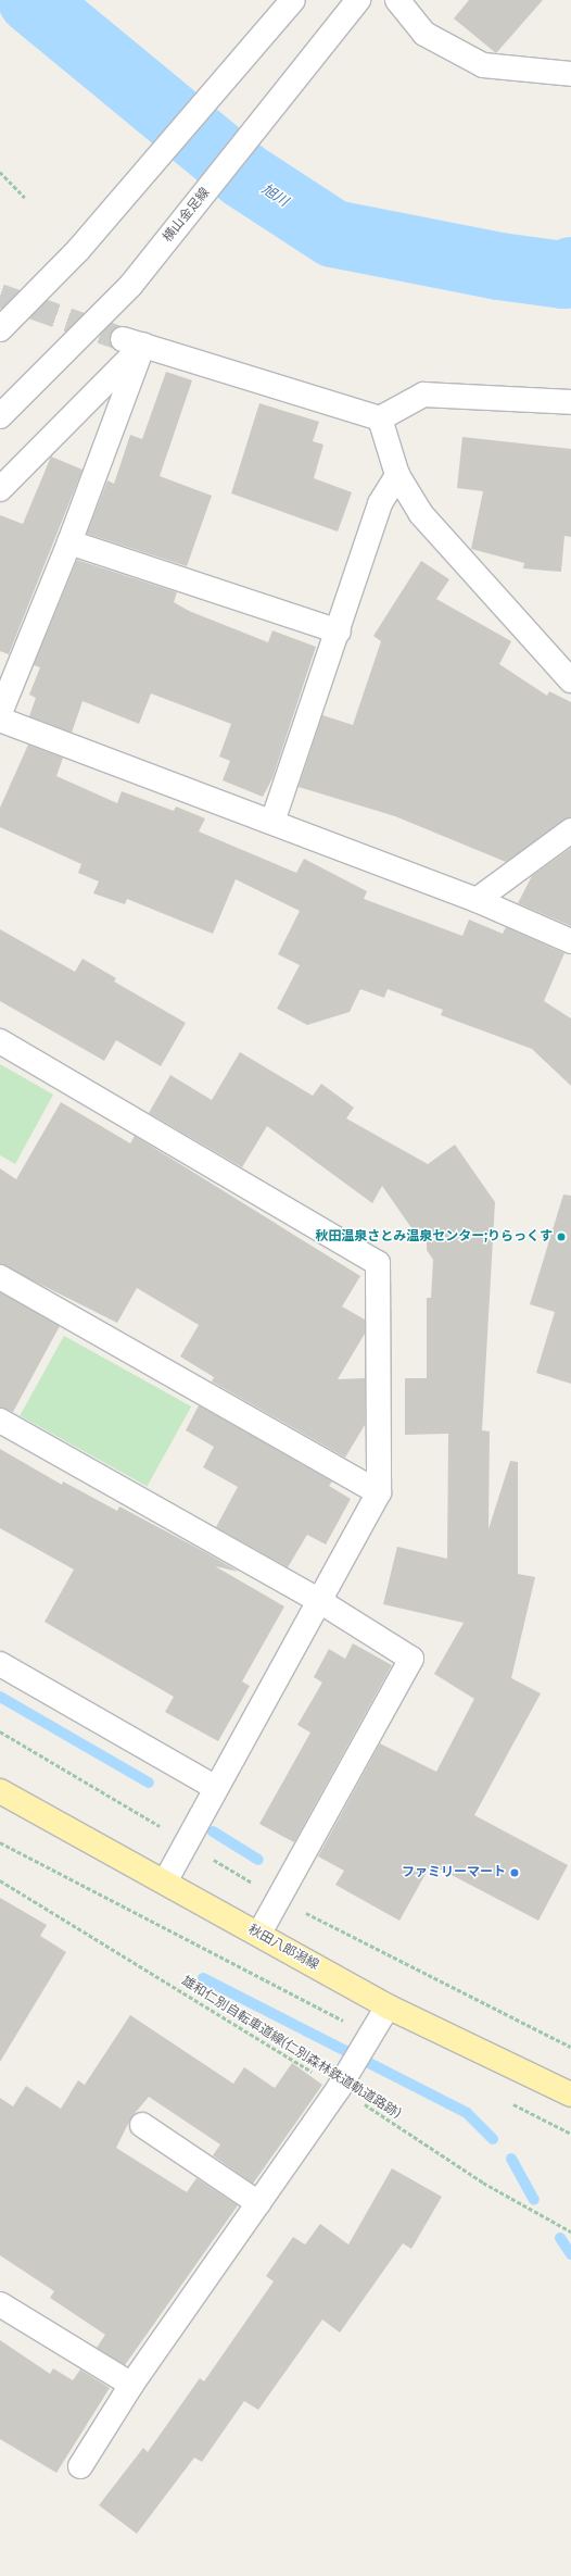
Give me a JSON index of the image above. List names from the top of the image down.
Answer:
{
  "streets": {
    "main road": ["秋田八郎潟線"],
    "street": ["横山金足線"],
    "path": ["雄和仁別自転車道線(仁別森林鉄道軌道路跡)"]
  },
  "water": ["旭川"],
  "places": ["秋田温泉さとみ温泉センター;りらっくす", "ファミリーマート"]
}
